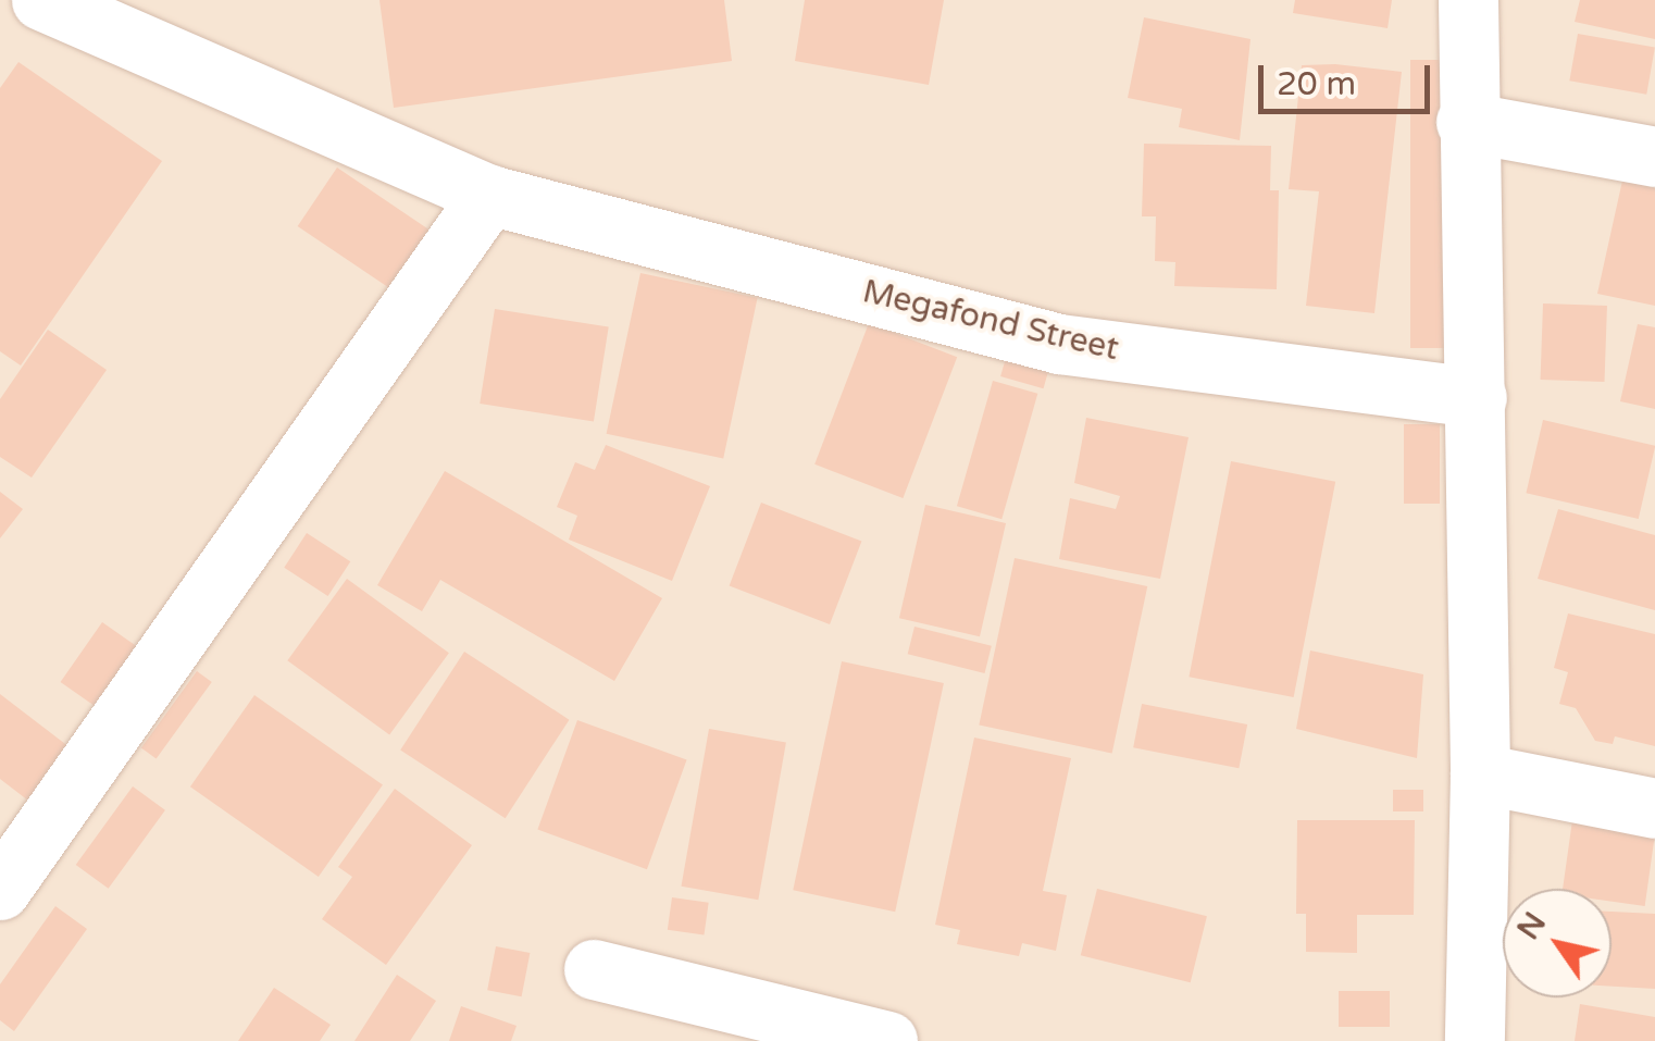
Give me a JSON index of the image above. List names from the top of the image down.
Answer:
{
  "streets": {
    "street": ["Megafond Street"]
  },
  "scale_bar": "20 m",
  "north": "top left"
}
